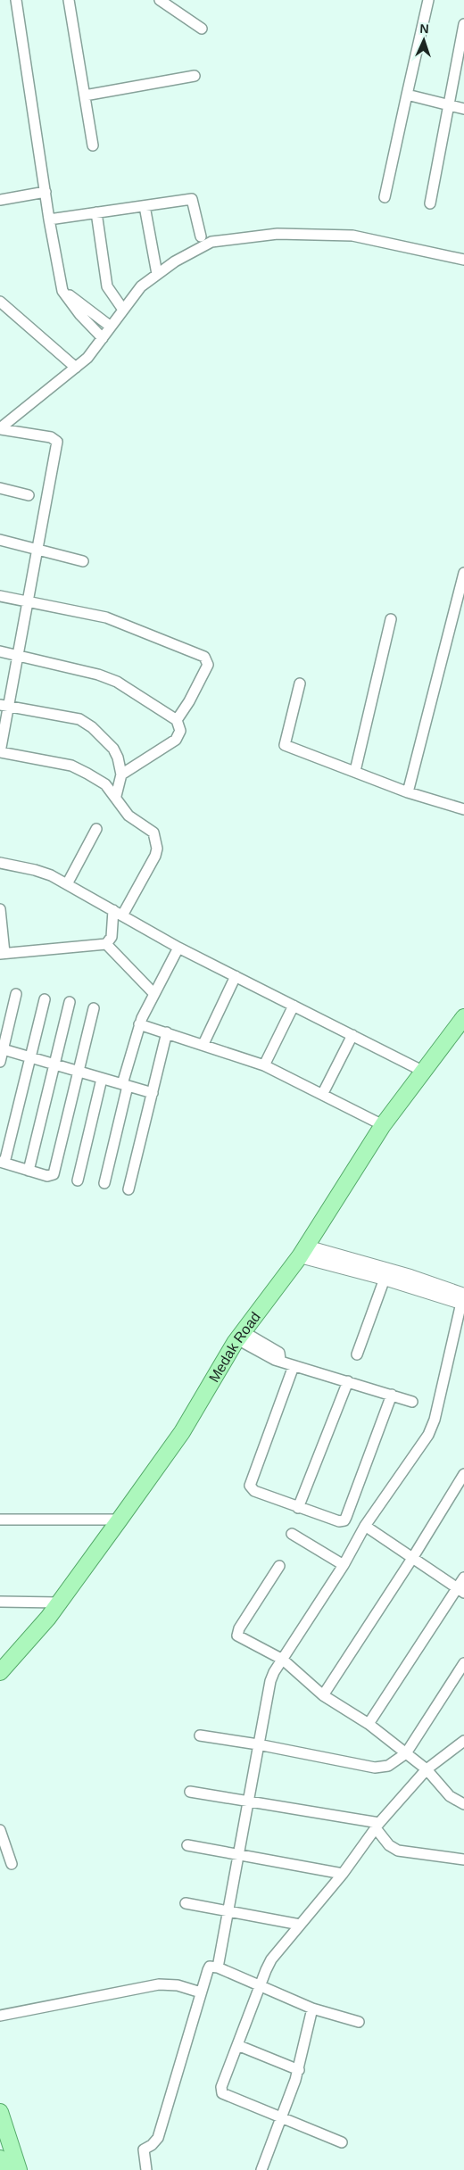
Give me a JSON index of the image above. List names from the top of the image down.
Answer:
{
  "streets": {
    "main road": ["Medak Road"]
  },
  "north": "top"
}
